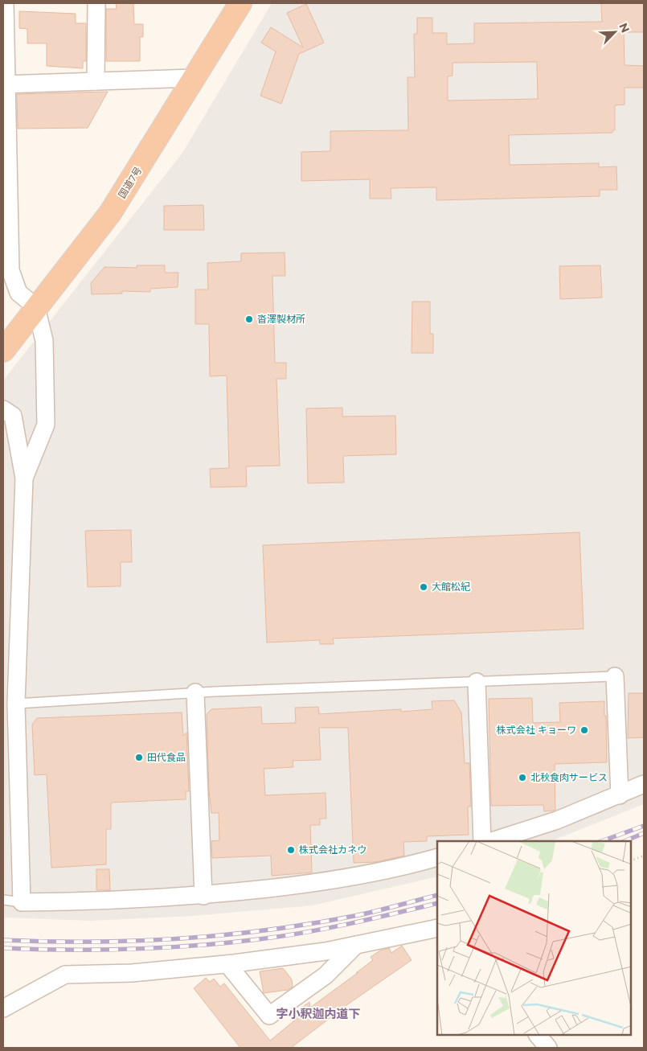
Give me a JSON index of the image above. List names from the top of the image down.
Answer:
{
  "streets": {
    "highway": ["国道7号"]
  },
  "districts": ["字小釈迦内道下"],
  "places": [
    "沓澤製材所",
    "大館松紀",
    "株式会社 キョーワ",
    "田代食品",
    "北秋食肉サービス",
    "株式会社カネウ"
  ],
  "north": "top right"
}
